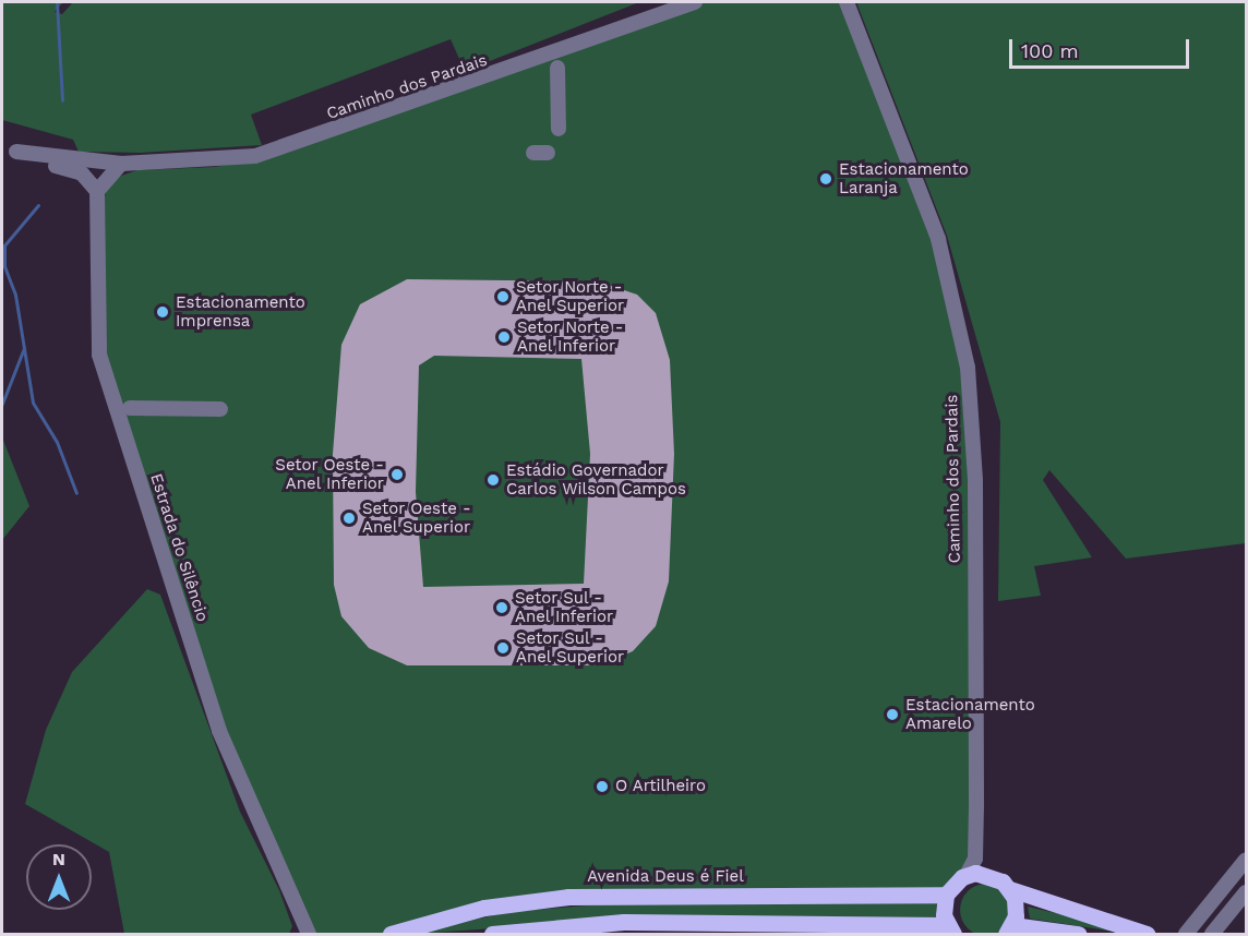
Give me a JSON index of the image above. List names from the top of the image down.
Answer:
{
  "streets": {
    "main road": ["Avenida Deus é Fiel"],
    "street": ["Caminho dos Pardais", "Estrada do Silêncio"]
  },
  "places": [
    "Estacionamento Laranja",
    "Setor Norte - Anel Superior",
    "Estacionamento Imprensa",
    "Setor Norte - Anel Inferior",
    "Setor Oeste - Anel Inferior",
    "Estádio Governador Carlos Wilson Campos",
    "Setor Oeste - Anel Superior",
    "Setor Sul - Anel Inferior",
    "Setor Sul - Anel Superior",
    "Estacionamento Amarelo",
    "O Artilheiro"
  ],
  "scale_bar": "100 m",
  "north": "top"
}
